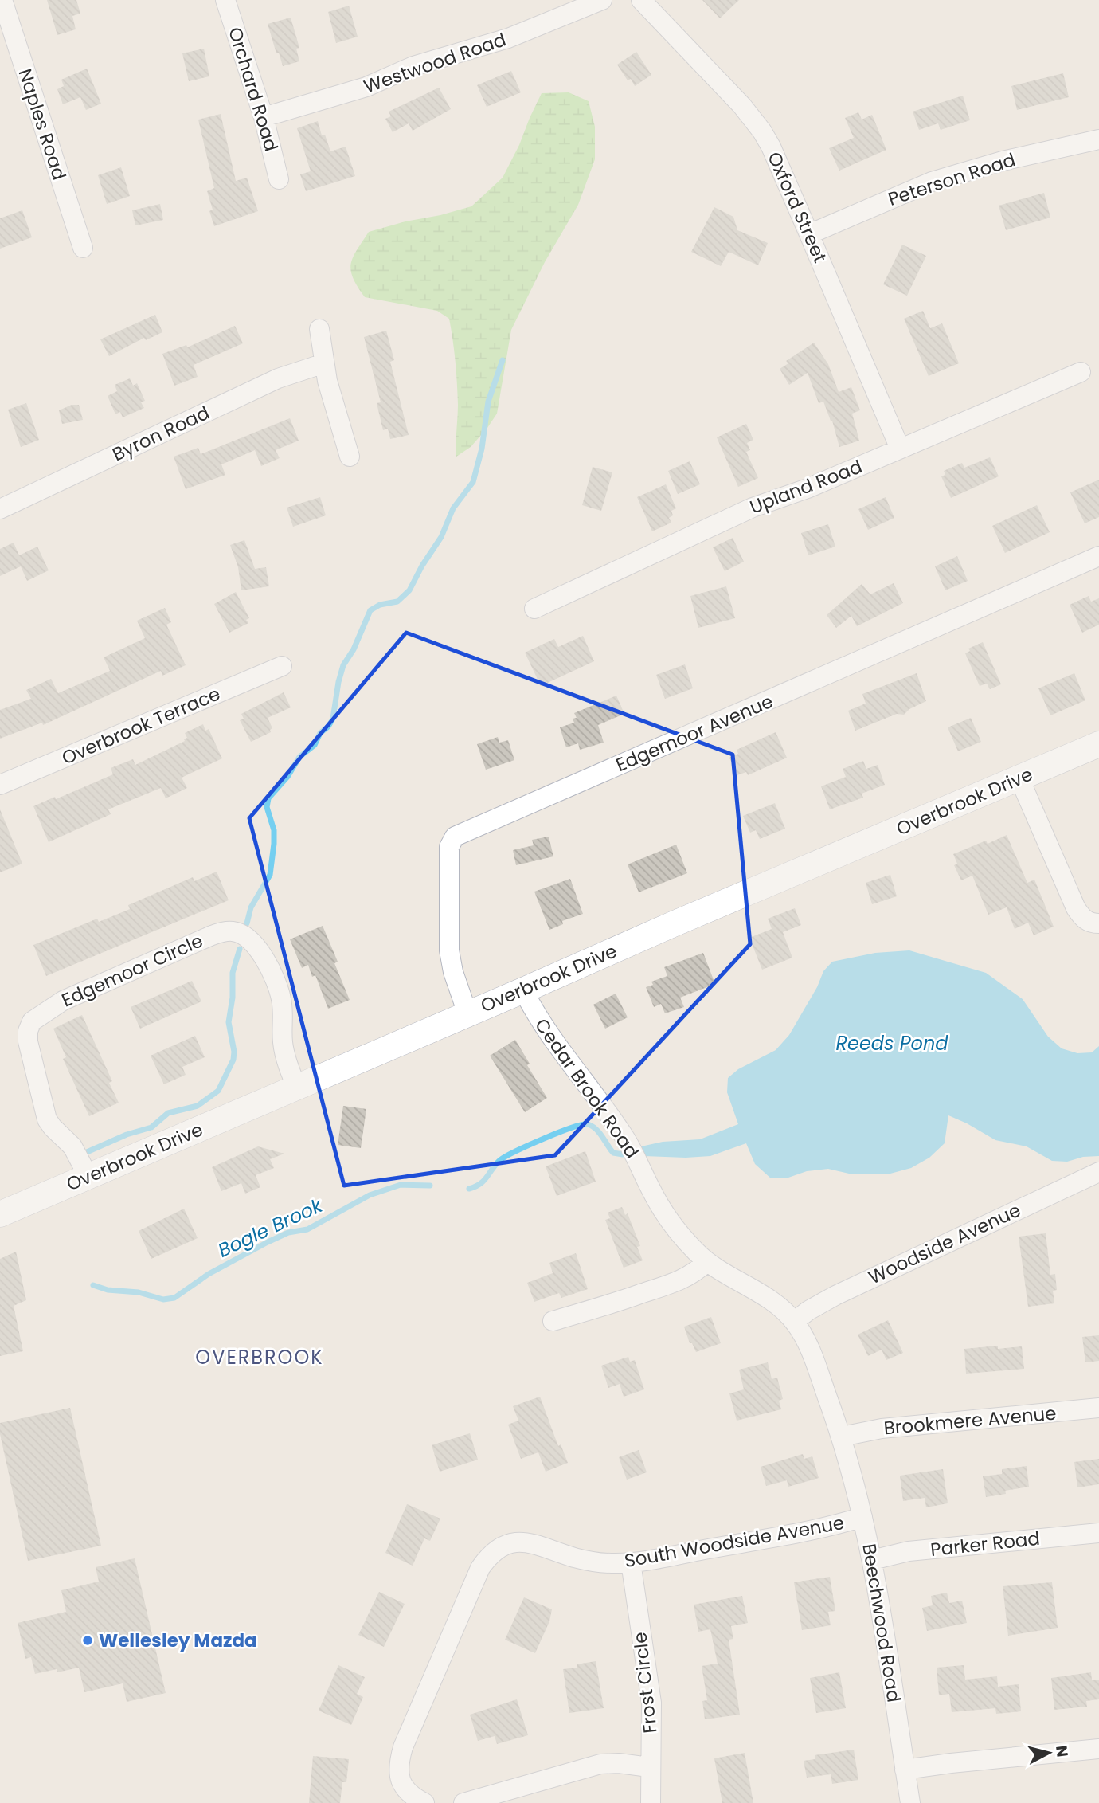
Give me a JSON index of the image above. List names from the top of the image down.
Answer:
{
  "streets": {
    "street": [
      "Westwood Road",
      "Orchard Road",
      "Naples Road",
      "Peterson Road",
      "Oxford Street",
      "Byron Road",
      "Upland Road",
      "Overbrook Terrace",
      "Edgemoor Avenue",
      "Overbrook Drive",
      "Edgemoor Circle",
      "Cedar Brook Road",
      "Woodside Avenue",
      "Brookmere Avenue",
      "South Woodside Avenue",
      "Parker Road",
      "Beechwood Road",
      "Frost Circle"
    ]
  },
  "crossings": [
    ["Westwood Road", "Orchard Road"],
    ["Peterson Road", "Oxford Street"],
    ["Oxford Street", "Upland Road"],
    ["Edgemoor Avenue", "Overbrook Drive"],
    ["Overbrook Drive", "Edgemoor Circle"],
    ["Overbrook Drive", "Cedar Brook Road"],
    ["Cedar Brook Road", "Woodside Avenue"],
    ["Cedar Brook Road", "Beechwood Road"],
    ["Woodside Avenue", "Beechwood Road"],
    ["Brookmere Avenue", "Beechwood Road"],
    ["South Woodside Avenue", "Beechwood Road"],
    ["South Woodside Avenue", "Frost Circle"],
    ["Parker Road", "Beechwood Road"]
  ],
  "districts": ["OVERBROOK"],
  "water": ["Reeds Pond", "Bogle Brook"],
  "places": ["Wellesley Mazda"],
  "north": "right"
}
